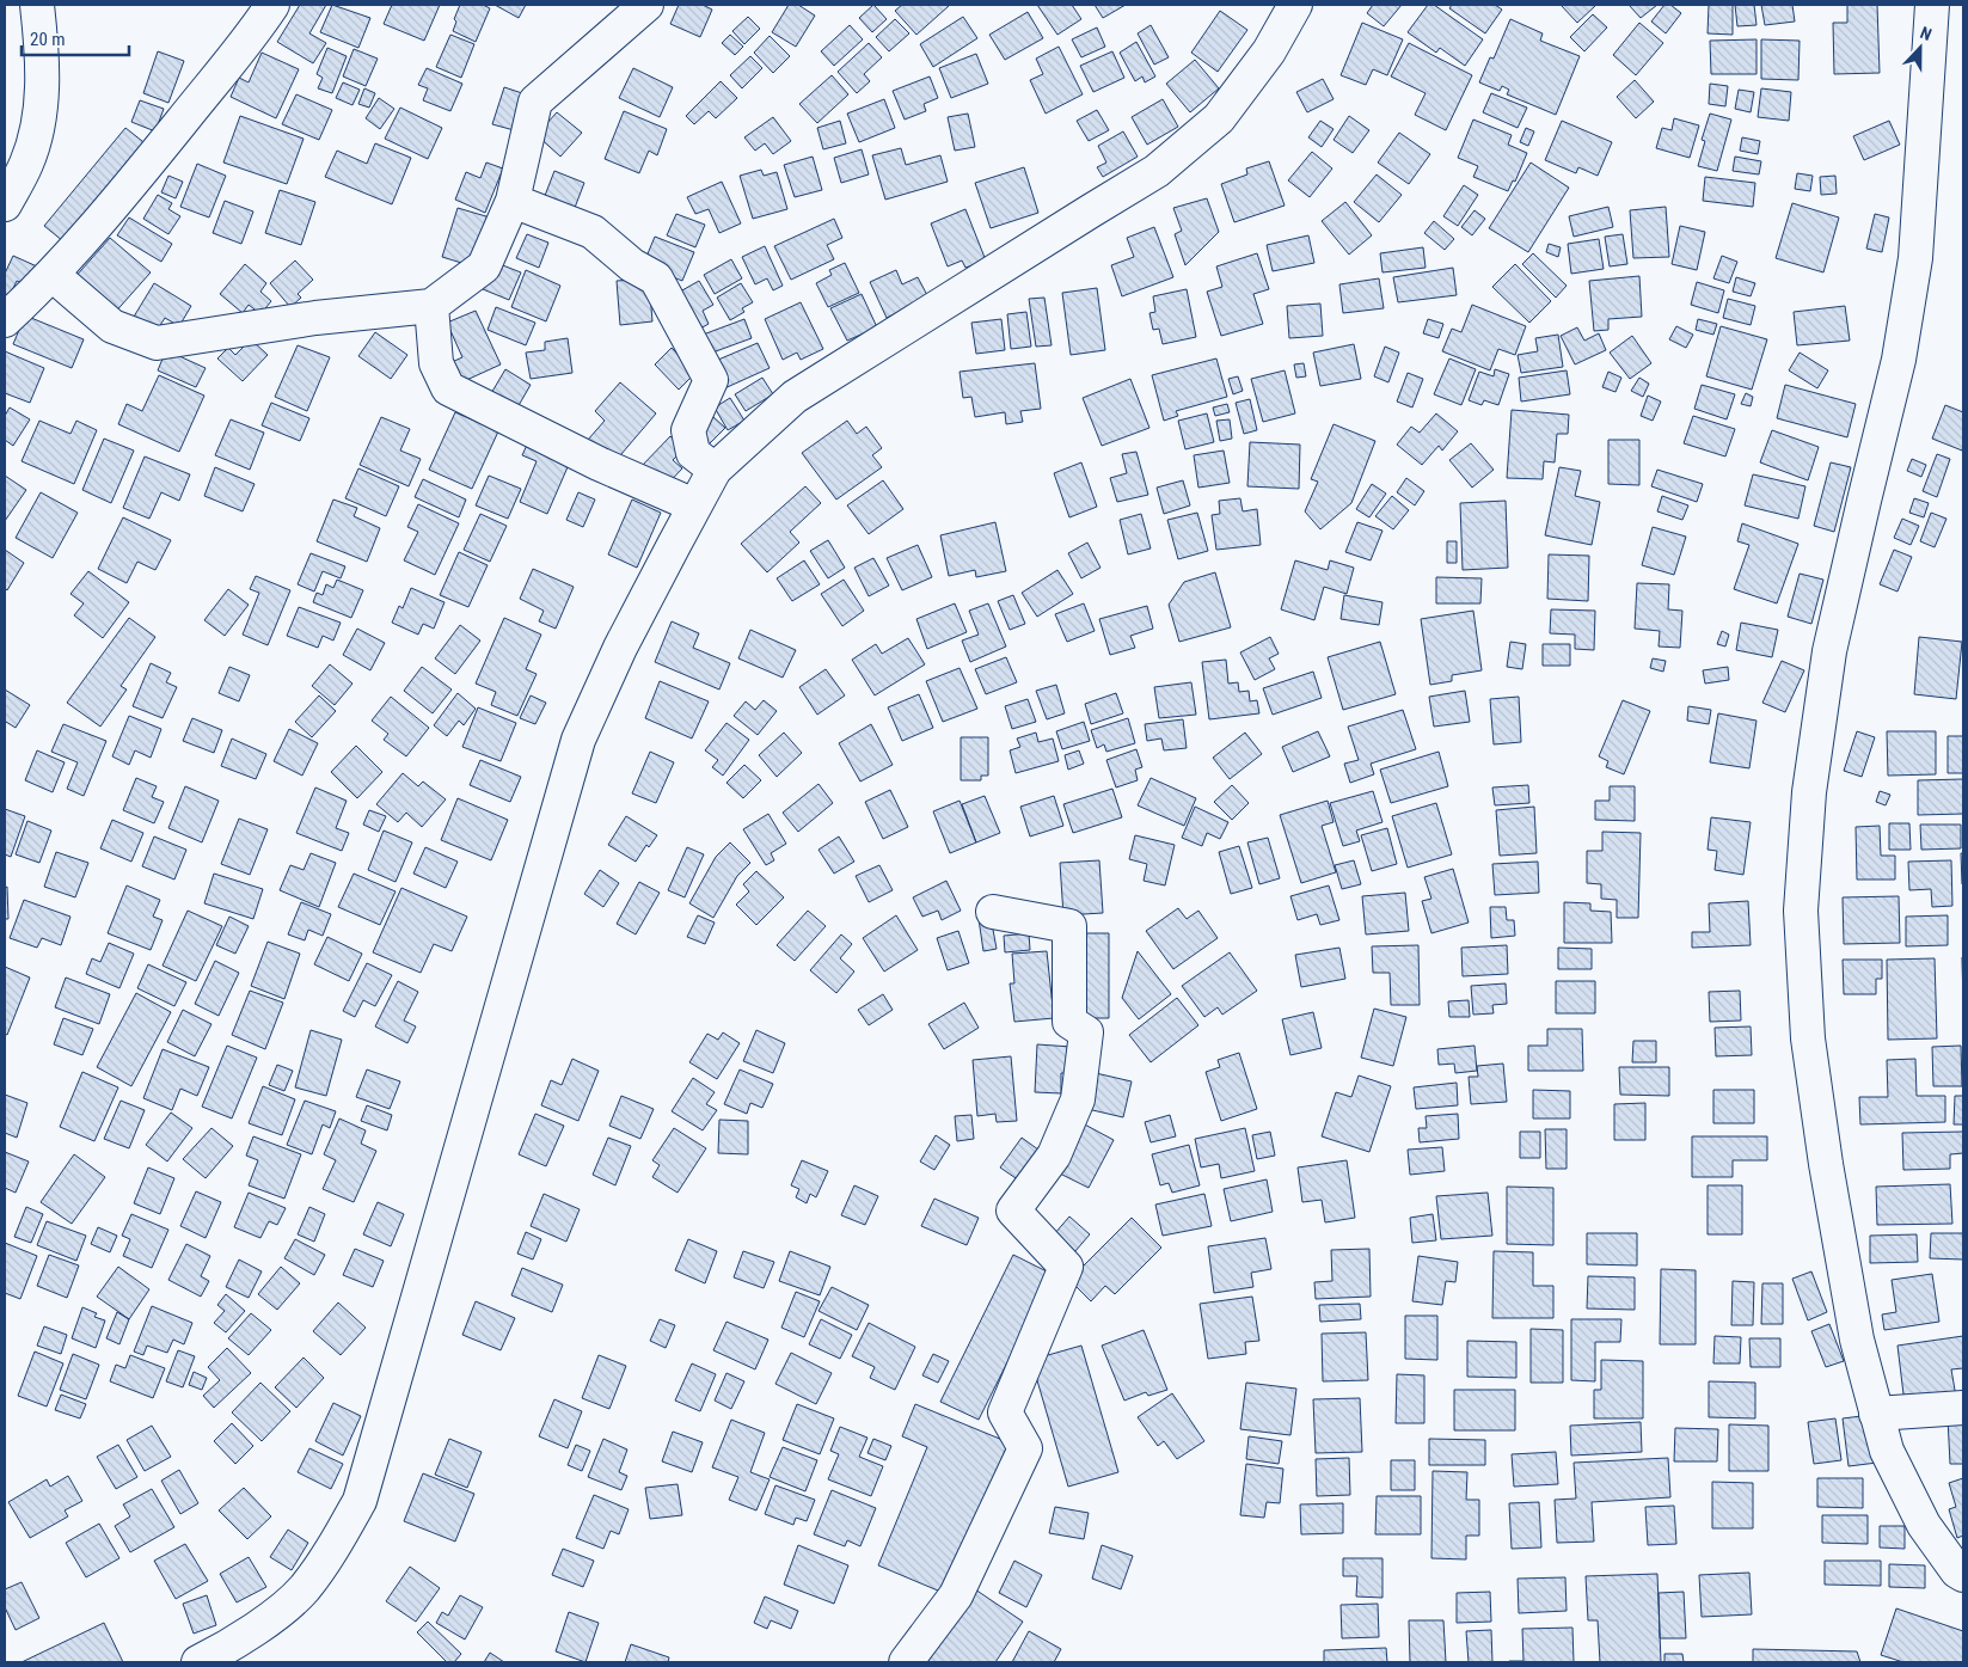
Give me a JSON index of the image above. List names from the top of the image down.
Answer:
{
  "scale_bar": "20 m",
  "north": "top"
}
